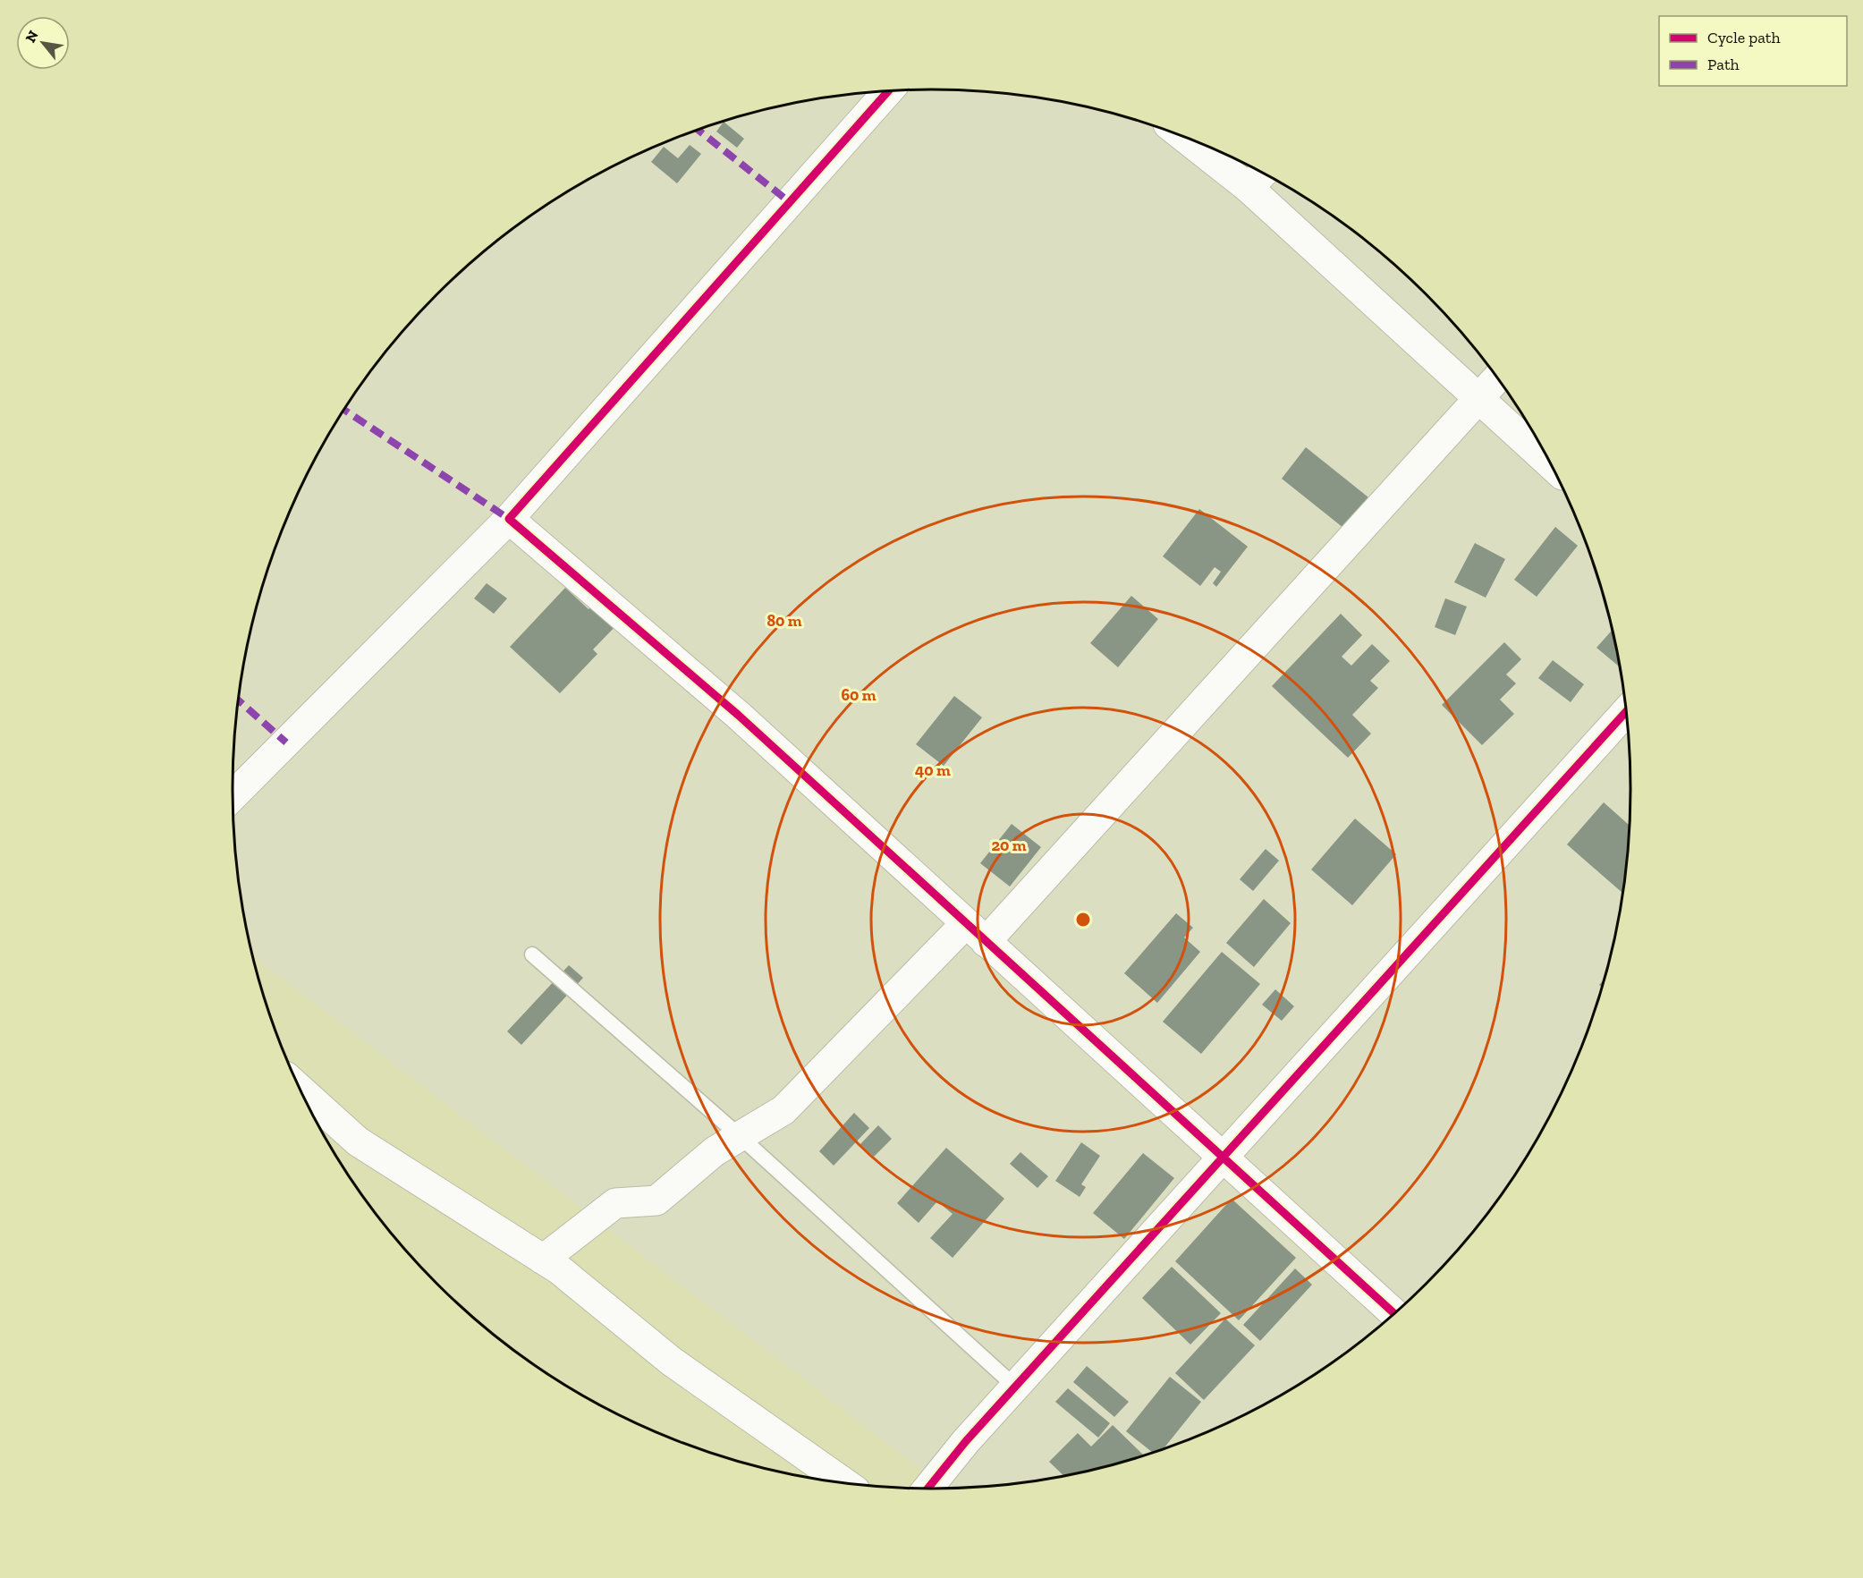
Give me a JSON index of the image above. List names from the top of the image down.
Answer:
{
  "legend": ["Cycle path", "Path"],
  "north": "top left",
  "rings": [
    "80 m",
    "60 m",
    "40 m",
    "20 m"
  ]
}
